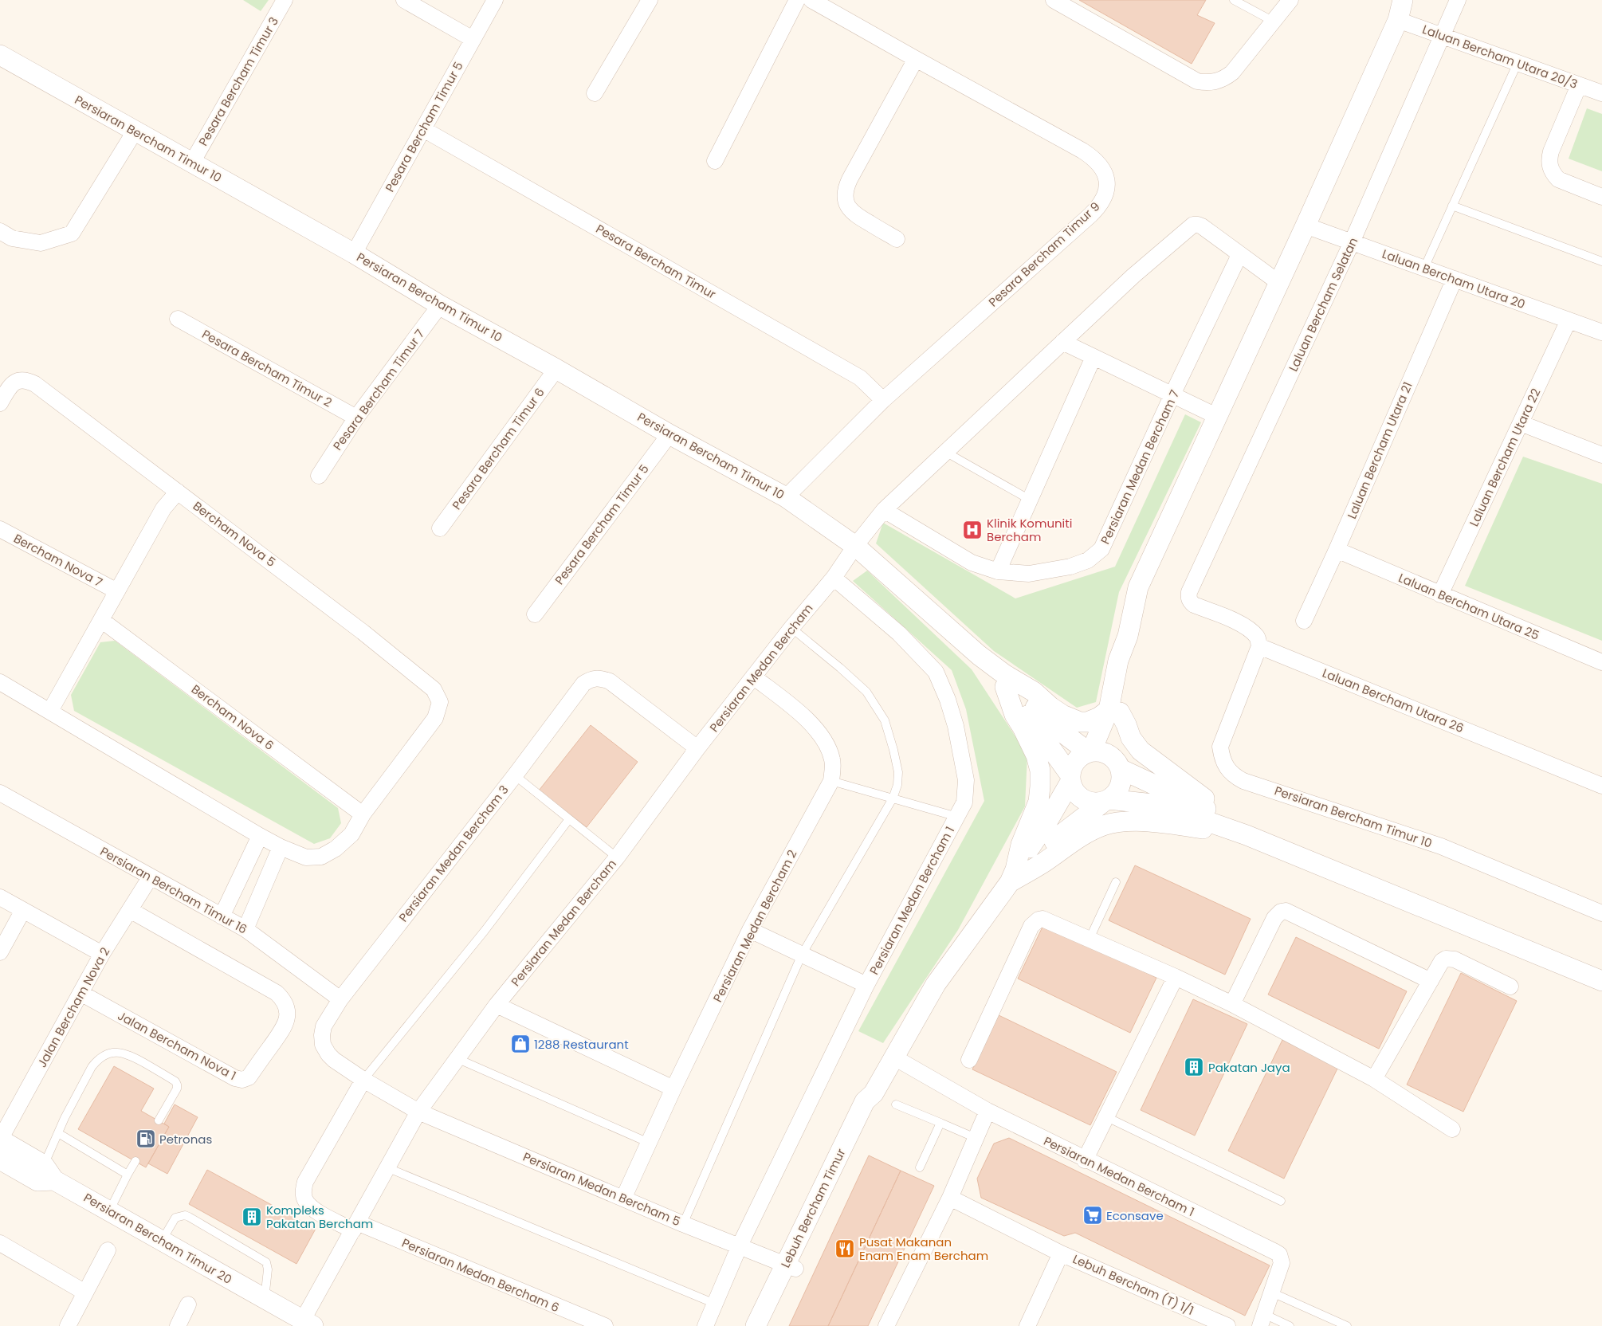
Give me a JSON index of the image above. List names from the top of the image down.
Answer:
{
  "streets": {
    "street": [
      "Laluan Bercham Utara 20/3",
      "Pesara Bercham Timur 3",
      "Pesara Bercham Timur 5",
      "Persiaran Bercham Timur 10",
      "Pesara Bercham Timur 9",
      "Pesara Bercham Timur",
      "Laluan Bercham Utara 20",
      "Laluan Bercham Selatan",
      "Pesara Bercham Timur 2",
      "Pesara Bercham Timur 7",
      "Pesara Bercham Timur 6",
      "Laluan Bercham Utara 21",
      "Laluan Bercham Utara 22",
      "Persiaran Medan Bercham 7",
      "Bercham Nova 5",
      "Bercham Nova 7",
      "Laluan Bercham Utara 25",
      "Persiaran Medan Bercham",
      "Laluan Bercham Utara 26",
      "Bercham Nova 6",
      "Persiaran Medan Bercham 3",
      "Persiaran Bercham Timur 16",
      "Persiaran Medan Bercham 1",
      "Persiaran Medan Bercham 2",
      "Jalan Bercham Nova 2",
      "Jalan Bercham Nova 1",
      "Persiaran Medan Bercham 5",
      "Lebuh Bercham Timur",
      "Persiaran Bercham Timur 20",
      "Persiaran Medan Bercham 6",
      "Lebuh Bercham (T) 1/1"
    ]
  },
  "crossings": [
    ["Laluan Bercham Utara 20/3", "Laluan Bercham Selatan"],
    ["Pesara Bercham Timur 3", "Persiaran Bercham Timur 10"],
    ["Pesara Bercham Timur 5", "Persiaran Bercham Timur 10"],
    ["Pesara Bercham Timur 5", "Pesara Bercham Timur"],
    ["Persiaran Bercham Timur 10", "Pesara Bercham Timur 9"],
    ["Persiaran Bercham Timur 10", "Laluan Bercham Selatan"],
    ["Persiaran Bercham Timur 10", "Pesara Bercham Timur 7"],
    ["Persiaran Bercham Timur 10", "Pesara Bercham Timur 6"],
    ["Persiaran Bercham Timur 10", "Persiaran Medan Bercham"],
    ["Persiaran Bercham Timur 10", "Laluan Bercham Utara 26"],
    ["Pesara Bercham Timur 9", "Pesara Bercham Timur"],
    ["Laluan Bercham Utara 20", "Laluan Bercham Selatan"],
    ["Laluan Bercham Utara 20", "Laluan Bercham Utara 21"],
    ["Laluan Bercham Utara 20", "Laluan Bercham Utara 22"],
    ["Laluan Bercham Selatan", "Laluan Bercham Utara 26"],
    ["Pesara Bercham Timur 2", "Pesara Bercham Timur 7"],
    ["Laluan Bercham Utara 21", "Laluan Bercham Utara 25"],
    ["Laluan Bercham Utara 22", "Laluan Bercham Utara 25"],
    ["Persiaran Medan Bercham 7", "Persiaran Medan Bercham"],
    ["Bercham Nova 5", "Bercham Nova 6"],
    ["Persiaran Medan Bercham", "Persiaran Medan Bercham 3"],
    ["Persiaran Medan Bercham", "Persiaran Medan Bercham 1"],
    ["Persiaran Medan Bercham", "Persiaran Medan Bercham 2"],
    ["Persiaran Medan Bercham", "Persiaran Medan Bercham 5"],
    ["Persiaran Medan Bercham", "Persiaran Bercham Timur 20"],
    ["Persiaran Medan Bercham", "Persiaran Medan Bercham 6"],
    ["Persiaran Medan Bercham 3", "Persiaran Bercham Timur 16"],
    ["Persiaran Medan Bercham 3", "Persiaran Medan Bercham 5"],
    ["Persiaran Medan Bercham 3", "Persiaran Medan Bercham 6"],
    ["Persiaran Bercham Timur 16", "Jalan Bercham Nova 2"],
    ["Persiaran Medan Bercham 1", "Persiaran Medan Bercham 5"],
    ["Persiaran Medan Bercham 1", "Lebuh Bercham Timur"],
    ["Persiaran Medan Bercham 2", "Persiaran Medan Bercham 5"],
    ["Jalan Bercham Nova 2", "Jalan Bercham Nova 1"],
    ["Persiaran Medan Bercham 5", "Lebuh Bercham Timur"]
  ],
  "places": {
    "hospital": ["Klinik Komuniti Bercham"],
    "shop": ["1288 Restaurant"],
    "building": ["Pakatan Jaya", "Kompleks Pakatan Bercham"],
    "fuel station": ["Petronas"],
    "supermarket": ["Econsave"],
    "restaurant": ["Pusat Makanan Enam Enam Bercham"]
  }
}
